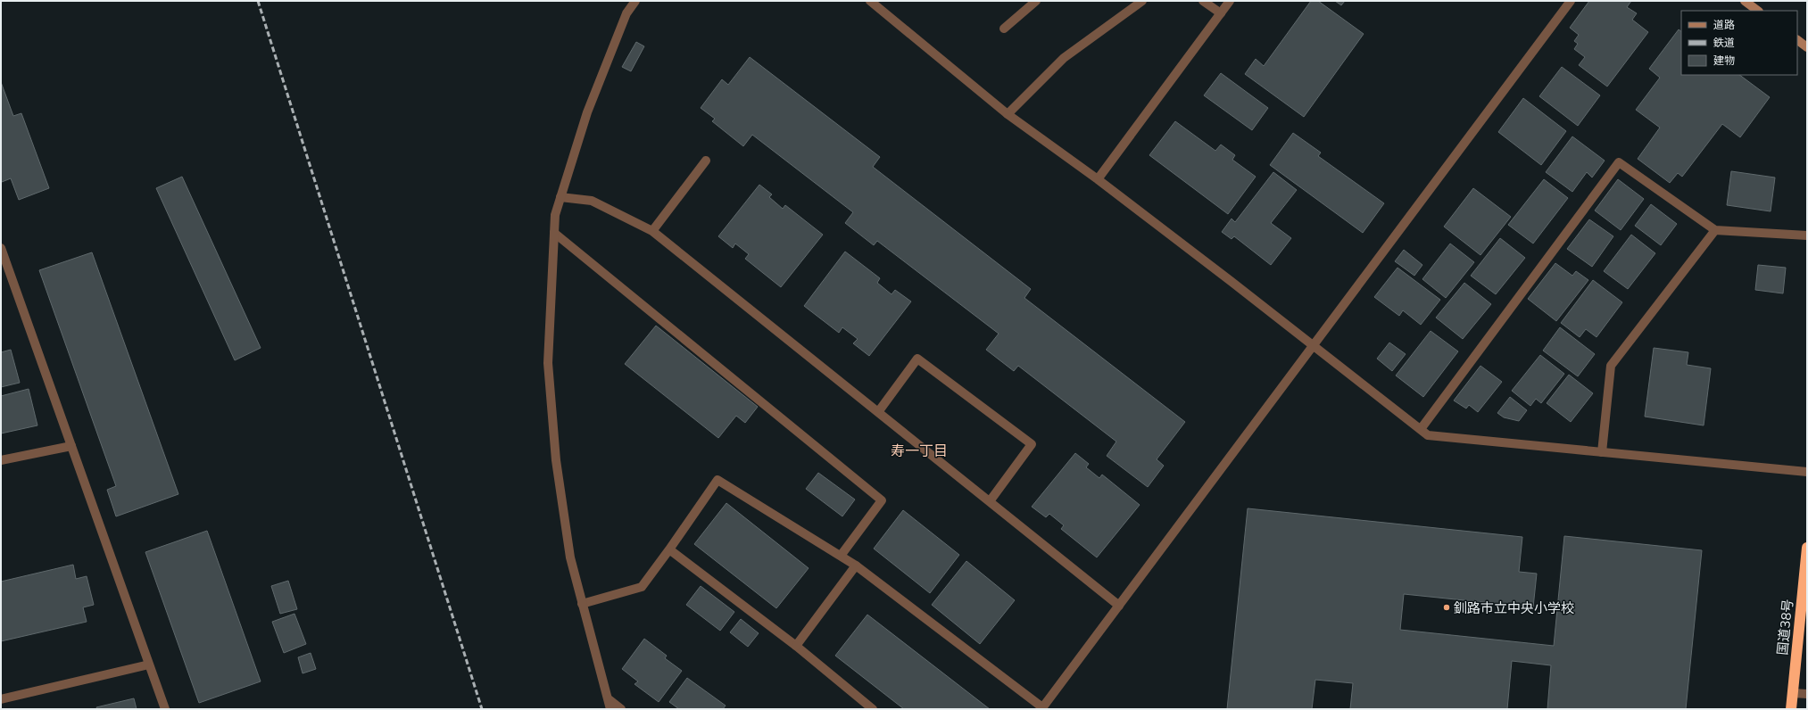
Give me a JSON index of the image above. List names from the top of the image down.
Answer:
{
  "streets": {
    "highway": ["国道38号"]
  },
  "districts": ["寿一丁目"],
  "places": ["釧路市立中央小学校"],
  "legend": ["道路", "鉄道", "建物"]
}
